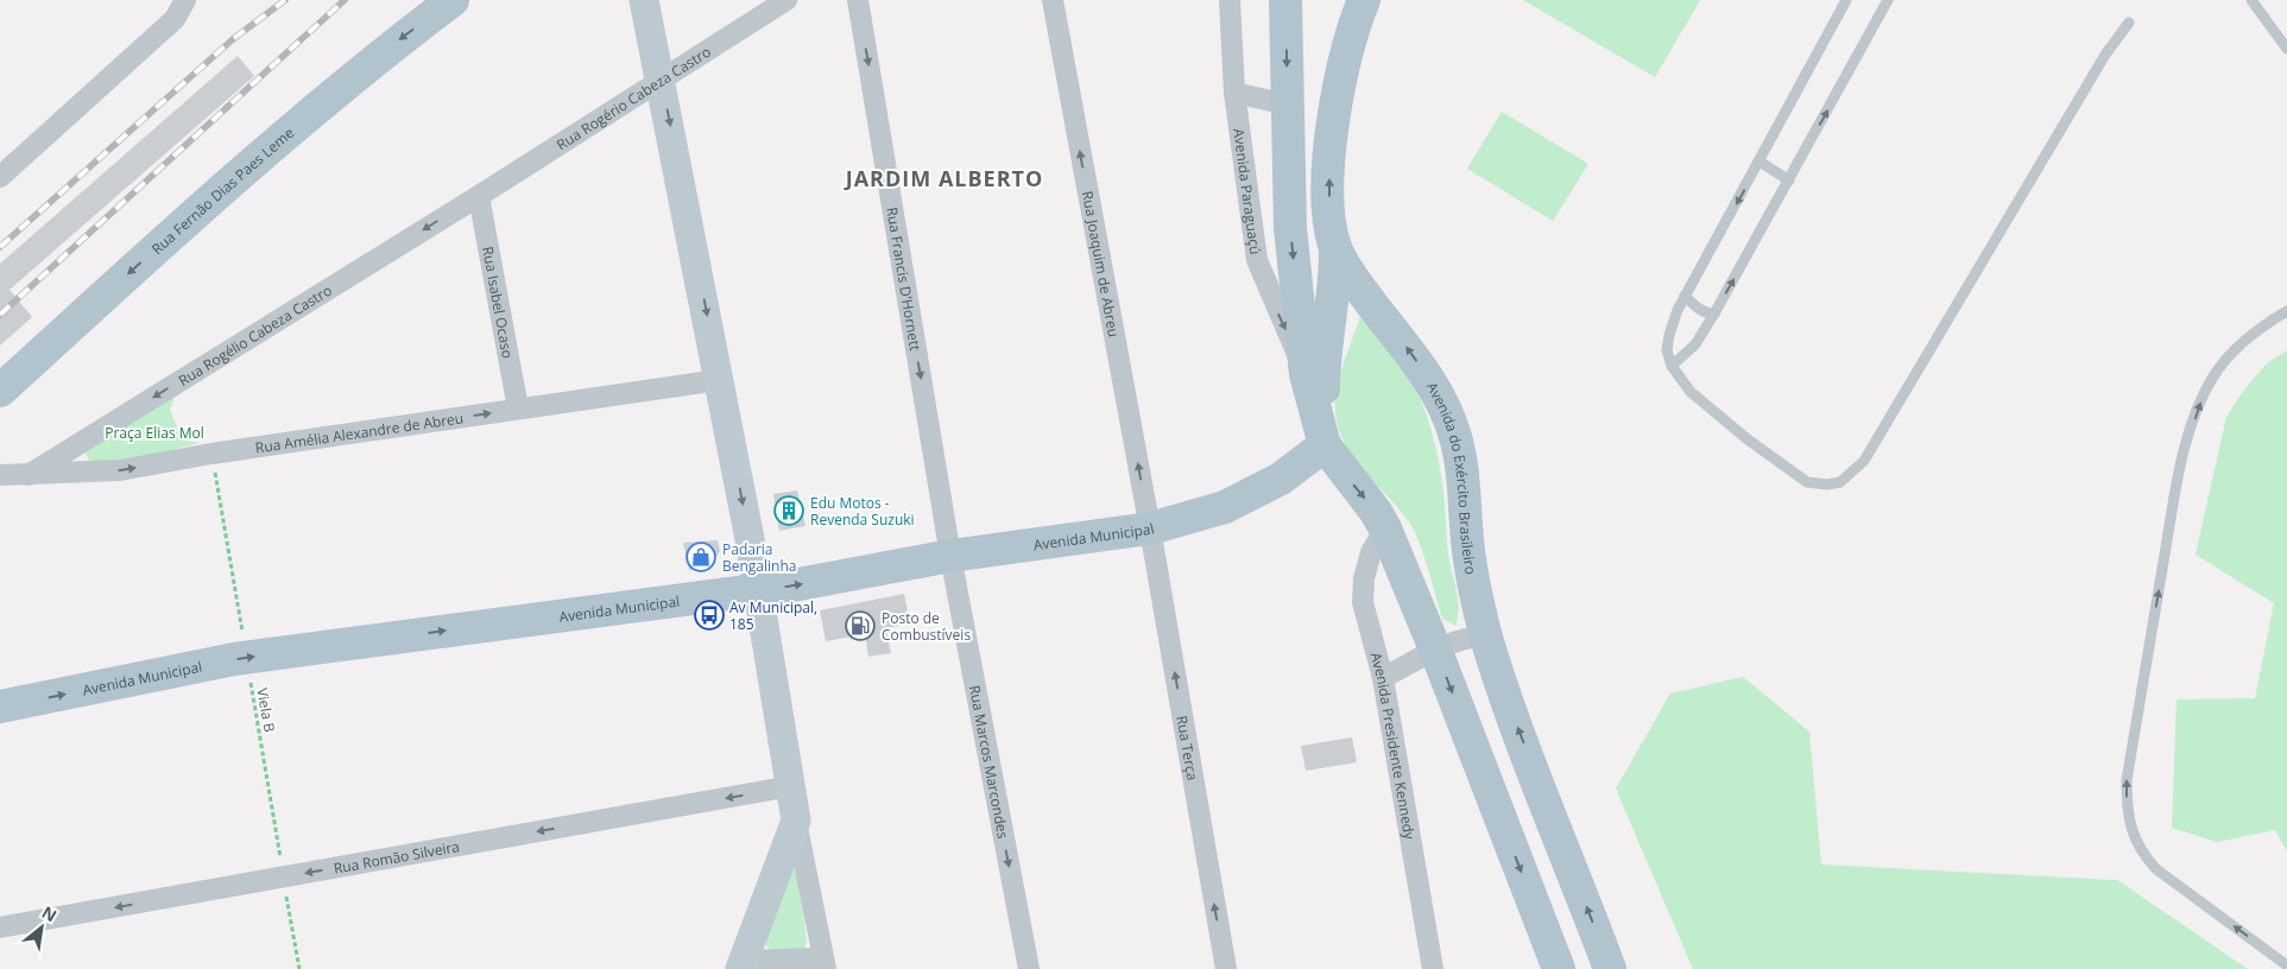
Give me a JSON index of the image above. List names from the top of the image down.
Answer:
{
  "streets": {
    "main road": ["Rua Fernão Dias Paes Leme", "Avenida do Exército Brasileiro", "Avenida Municipal"],
    "street": [
      "Rua Rogério Cabeza Castro",
      "Avenida Paraguaçú",
      "Rua Joaquim de Abreu",
      "Rua Francis D'Hornett",
      "Rua Isabel Ocaso",
      "Rua Rogélio Cabeza Castro",
      "Rua Amélia Alexandre de Abreu",
      "Avenida Presidente Kennedy",
      "Rua Terça",
      "Rua Marcos Marcondes",
      "Rua Romão Silveira"
    ],
    "path": ["Viela B"]
  },
  "crossings": [
    ["Rua Rogério Cabeza Castro", "Rua Isabel Ocaso"],
    ["Rua Rogério Cabeza Castro", "Rua Rogélio Cabeza Castro"],
    ["Rua Joaquim de Abreu", "Avenida Municipal"],
    ["Rua Joaquim de Abreu", "Rua Terça"],
    ["Rua Francis D'Hornett", "Avenida Municipal"],
    ["Rua Francis D'Hornett", "Rua Marcos Marcondes"],
    ["Rua Isabel Ocaso", "Rua Rogélio Cabeza Castro"],
    ["Rua Isabel Ocaso", "Rua Amélia Alexandre de Abreu"],
    ["Rua Rogélio Cabeza Castro", "Rua Amélia Alexandre de Abreu"],
    ["Rua Amélia Alexandre de Abreu", "Viela B"],
    ["Avenida Municipal", "Viela B"],
    ["Avenida Municipal", "Rua Terça"],
    ["Avenida Municipal", "Rua Marcos Marcondes"],
    ["Viela B", "Rua Romão Silveira"]
  ],
  "one_way": [
    "Rua Fernão Dias Paes Leme",
    "Avenida Paraguaçú",
    "Rua Joaquim de Abreu",
    "Rua Francis D'Hornett",
    "Rua Rogélio Cabeza Castro",
    "Rua Amélia Alexandre de Abreu",
    "Avenida Municipal",
    "Rua Terça",
    "Rua Marcos Marcondes",
    "Rua Romão Silveira"
  ],
  "districts": ["JARDIM ALBERTO"],
  "parks": ["Praça Elias Mol"],
  "places": {
    "building": ["Edu Motos - Revenda Suzuki"],
    "shop": ["Padaria Bengalinha"],
    "bus stop": ["Av Municipal, 185"],
    "fuel station": ["Posto de Combustíveis"]
  },
  "north": "top right"
}
